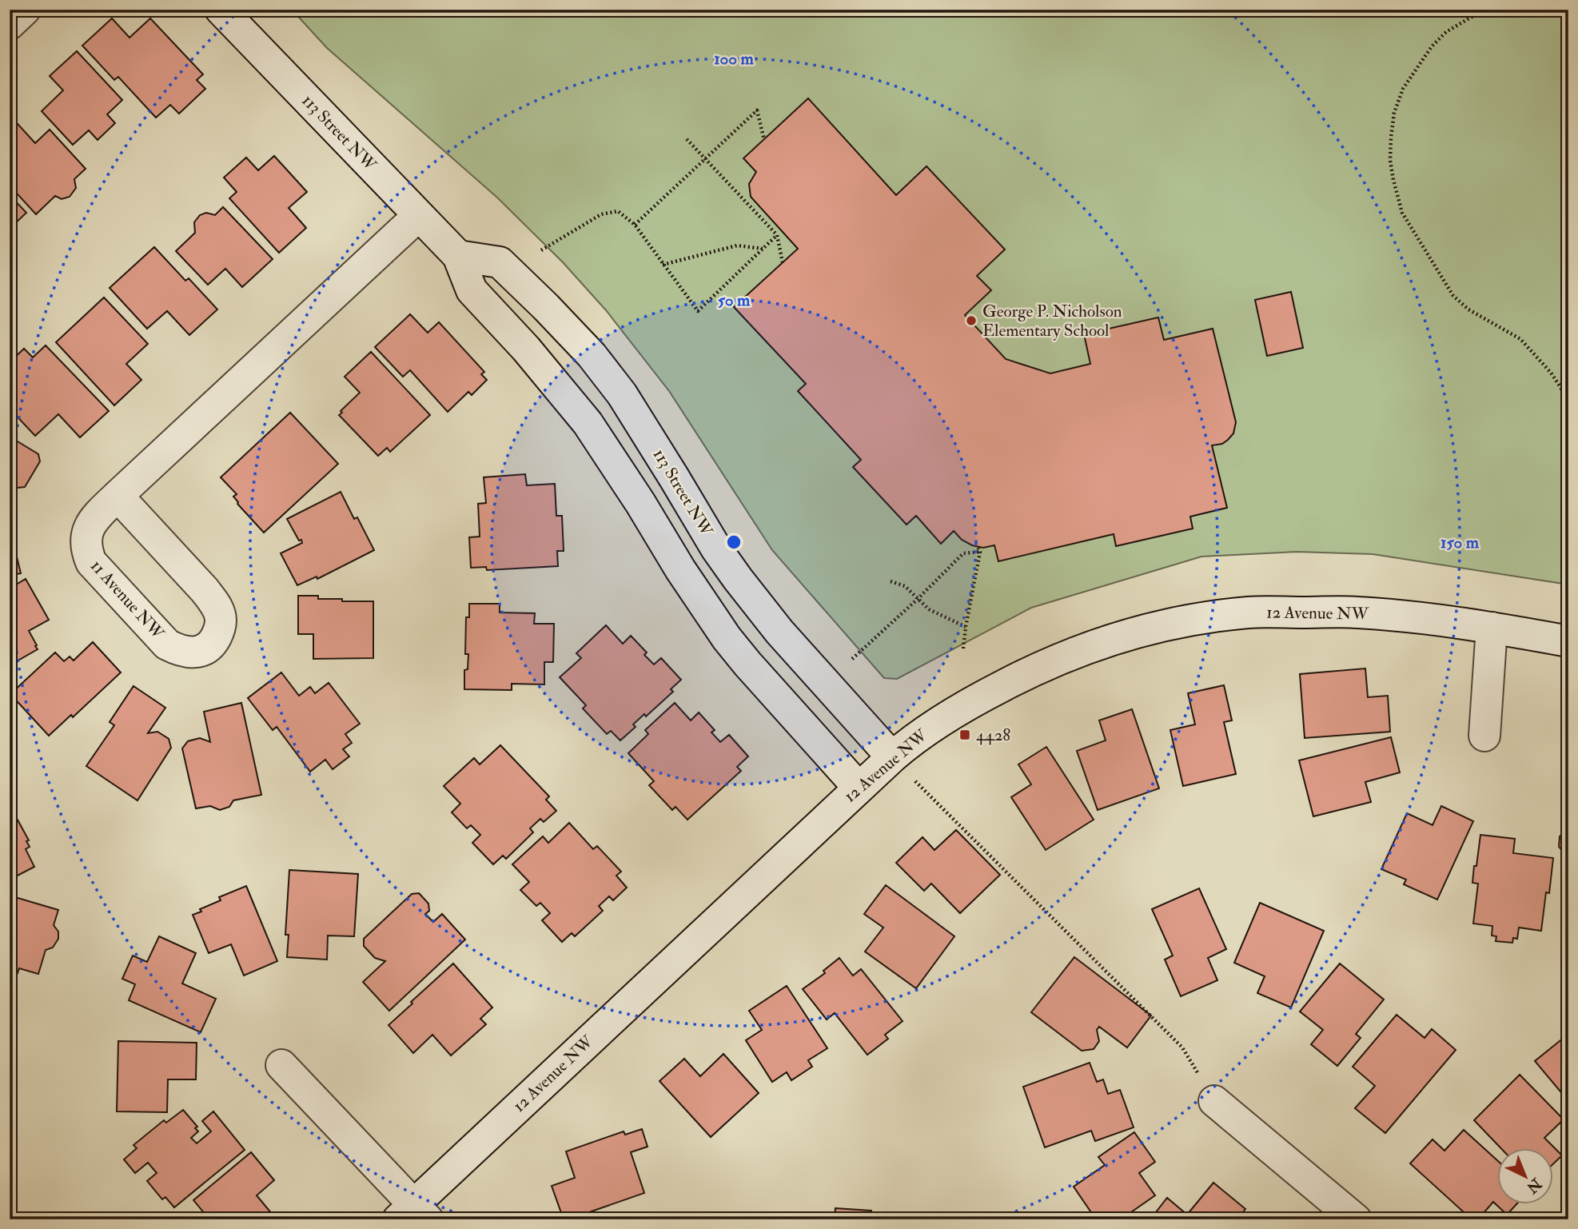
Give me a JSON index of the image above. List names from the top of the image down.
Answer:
{
  "streets": {
    "street": ["113 Street NW", "11 Avenue NW", "12 Avenue NW"]
  },
  "crossings": [
    ["113 Street NW", "11 Avenue NW"],
    ["113 Street NW", "12 Avenue NW"]
  ],
  "places": {
    "other": ["George P. Nicholson Elementary School"],
    "transit": ["4428"]
  },
  "north": "bottom right",
  "rings": ["100 m", "50 m", "150 m"]
}
